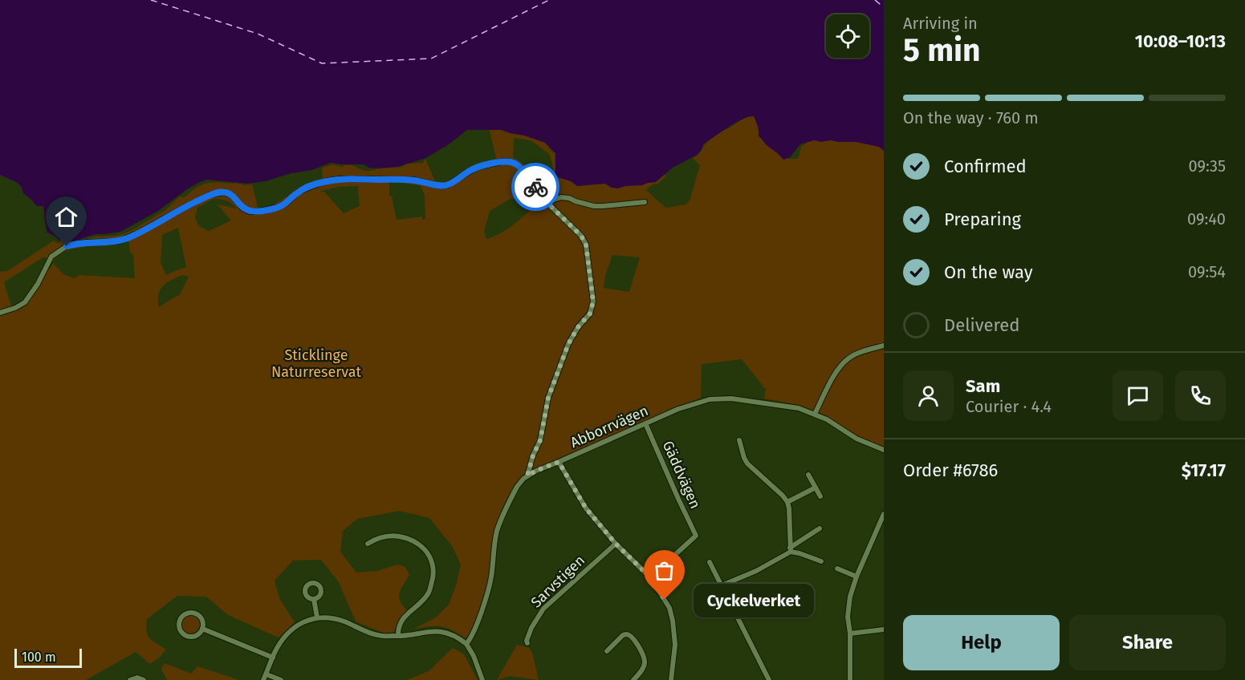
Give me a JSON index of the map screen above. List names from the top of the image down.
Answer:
{
  "streets": {
    "street": ["Abborrvägen", "Gäddvägen", "Sarvstigen"]
  },
  "crossings": [
    ["Abborrvägen", "Gäddvägen"]
  ],
  "parks": ["Sticklinge Naturreservat"],
  "places": ["Cyckelverket"],
  "scale_bar": "100 m",
  "page": {
    "heading": ["5 min", "Arriving in", "10:08–10:13"],
    "panel": [
      "Sam",
      "Courier · 4.4",
      "Order #6786",
      "$17.17"
    ],
    "bar": "On the way · 760 m",
    "list": [
      ["Confirmed", "09:35"],
      ["Preparing", "09:40"],
      ["On the way", "09:54"],
      "Delivered"
    ],
    "bubble": "Cyckelverket",
    "buttons": ["Help", "Share"],
    "scale": "100 m"
  }
}
